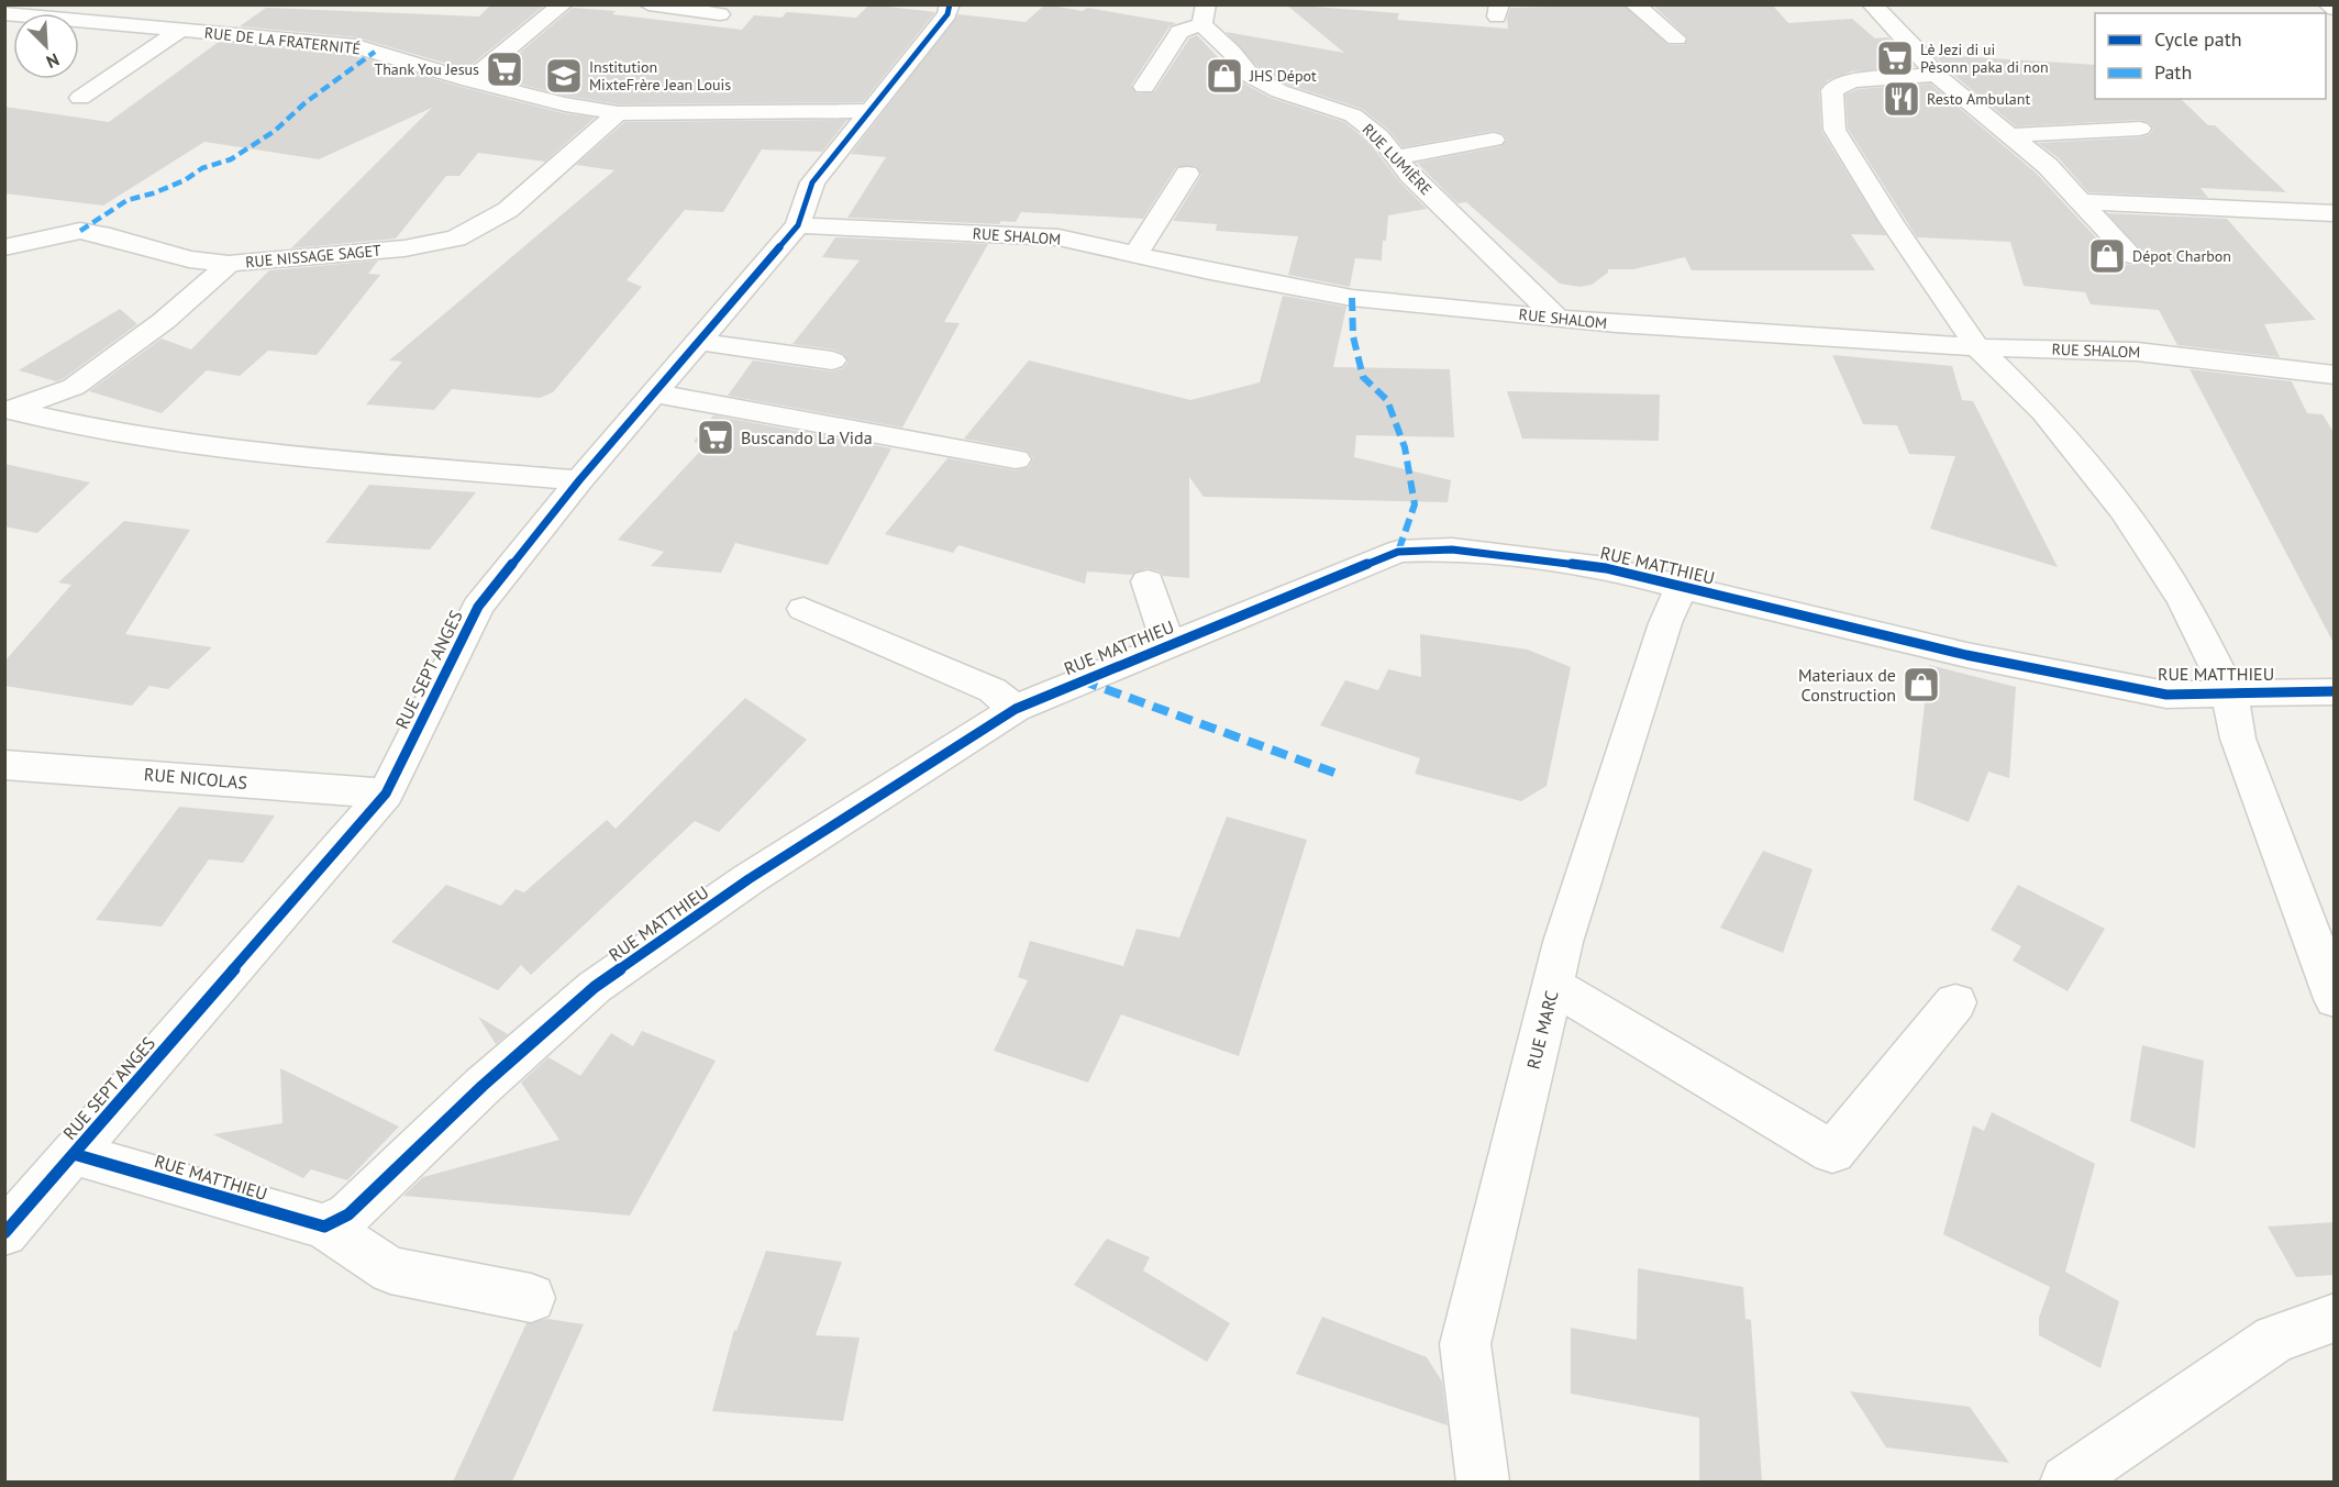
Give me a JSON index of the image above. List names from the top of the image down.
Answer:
{
  "streets": {
    "street": [
      "RUE DE LA FRATERNITÉ",
      "RUE LUMIÈRE",
      "RUE SHALOM",
      "RUE NISSAGE SAGET",
      "RUE MATTHIEU",
      "RUE SEPT ANGES",
      "RUE NICOLAS",
      "RUE MARC"
    ]
  },
  "crossings": [
    ["RUE DE LA FRATERNITÉ", "RUE NISSAGE SAGET"],
    ["RUE DE LA FRATERNITÉ", "RUE SEPT ANGES"],
    ["RUE LUMIÈRE", "RUE SHALOM"],
    ["RUE SHALOM", "RUE SEPT ANGES"],
    ["RUE MATTHIEU", "RUE SEPT ANGES"],
    ["RUE MATTHIEU", "RUE MARC"],
    ["RUE SEPT ANGES", "RUE NICOLAS"]
  ],
  "places": {
    "supermarket": ["Lè Jezi di ui Pèsonn paka di non", "Thank You Jesus", "Buscando La Vida"],
    "school or university": ["Institution MixteFrère Jean Louis"],
    "shop": ["JHS Dépot", "Dépot Charbon", "Materiaux de Construction"],
    "restaurant": ["Resto Ambulant"]
  },
  "legend": ["Cycle path", "Path"],
  "north": "bottom right"
}
